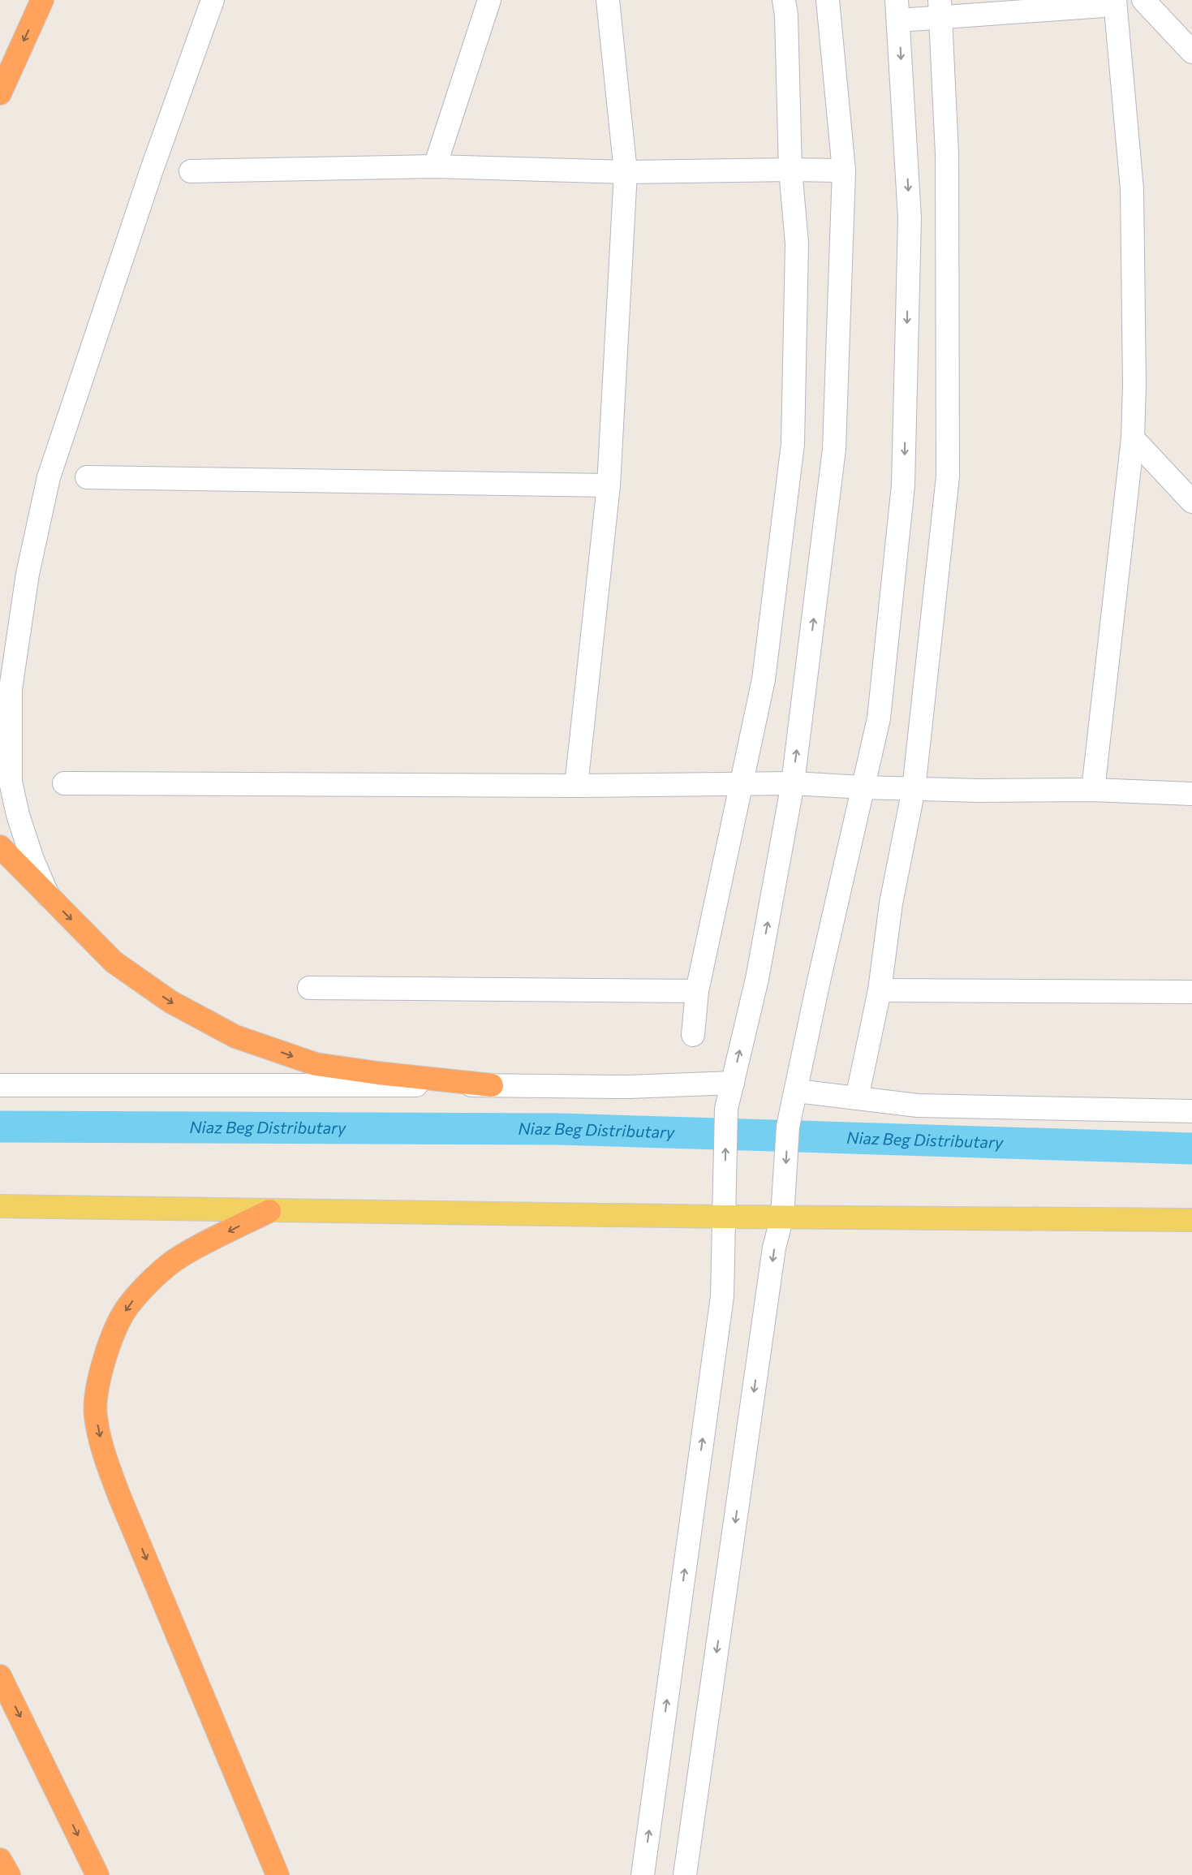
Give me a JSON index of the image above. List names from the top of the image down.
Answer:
{
  "water": ["Niaz Beg Distributary"]
}
